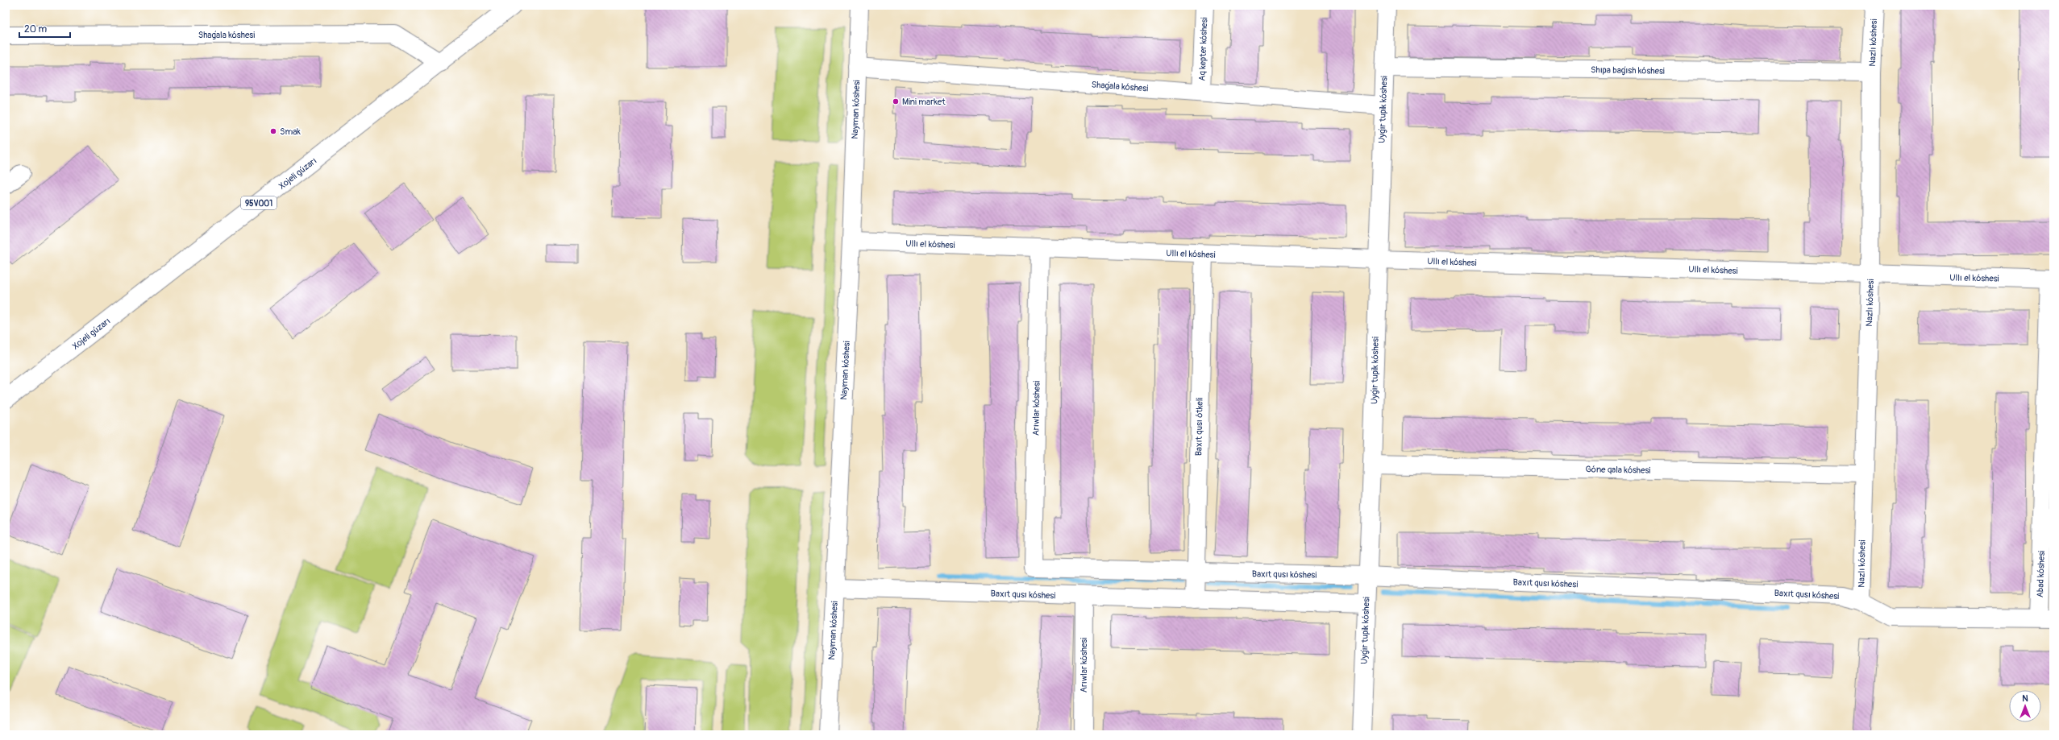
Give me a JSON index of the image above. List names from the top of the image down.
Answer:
{
  "streets": {
    "street": [
      "Shaǵala kóshesi",
      "Nazlı kóshesi",
      "Aq kepter kóshesi",
      "Shıpa baǵısh kóshesi",
      "Nayman kóshesi",
      "Uyǵır tupik kóshesi",
      "Xojeli gúzarı",
      "95V001",
      "Ullı el kóshesi",
      "Arıwlar kóshesi",
      "Baxıt qusı ótkeli",
      "Góne qala kóshesi",
      "Baxıt qusı kóshesi",
      "Abad kóshesi"
    ]
  },
  "crossings": [
    ["Shaǵala kóshesi", "Aq kepter kóshesi"],
    ["Shaǵala kóshesi", "Nayman kóshesi"],
    ["Shaǵala kóshesi", "Uyǵır tupik kóshesi"],
    ["Shaǵala kóshesi", "Xojeli gúzarı"],
    ["Nazlı kóshesi", "Shıpa baǵısh kóshesi"],
    ["Nazlı kóshesi", "Ullı el kóshesi"],
    ["Nazlı kóshesi", "Góne qala kóshesi"],
    ["Nazlı kóshesi", "Baxıt qusı kóshesi"],
    ["Shıpa baǵısh kóshesi", "Uyǵır tupik kóshesi"],
    ["Nayman kóshesi", "Ullı el kóshesi"],
    ["Nayman kóshesi", "Baxıt qusı kóshesi"],
    ["Uyǵır tupik kóshesi", "Ullı el kóshesi"],
    ["Uyǵır tupik kóshesi", "Góne qala kóshesi"],
    ["Uyǵır tupik kóshesi", "Baxıt qusı kóshesi"],
    ["Ullı el kóshesi", "Arıwlar kóshesi"],
    ["Ullı el kóshesi", "Baxıt qusı ótkeli"],
    ["Ullı el kóshesi", "Abad kóshesi"],
    ["Arıwlar kóshesi", "Baxıt qusı kóshesi"],
    ["Baxıt qusı ótkeli", "Baxıt qusı kóshesi"],
    ["Baxıt qusı kóshesi", "Abad kóshesi"]
  ],
  "places": ["Mini market", "Smak"],
  "scale_bar": "20 m",
  "north": "top"
}
